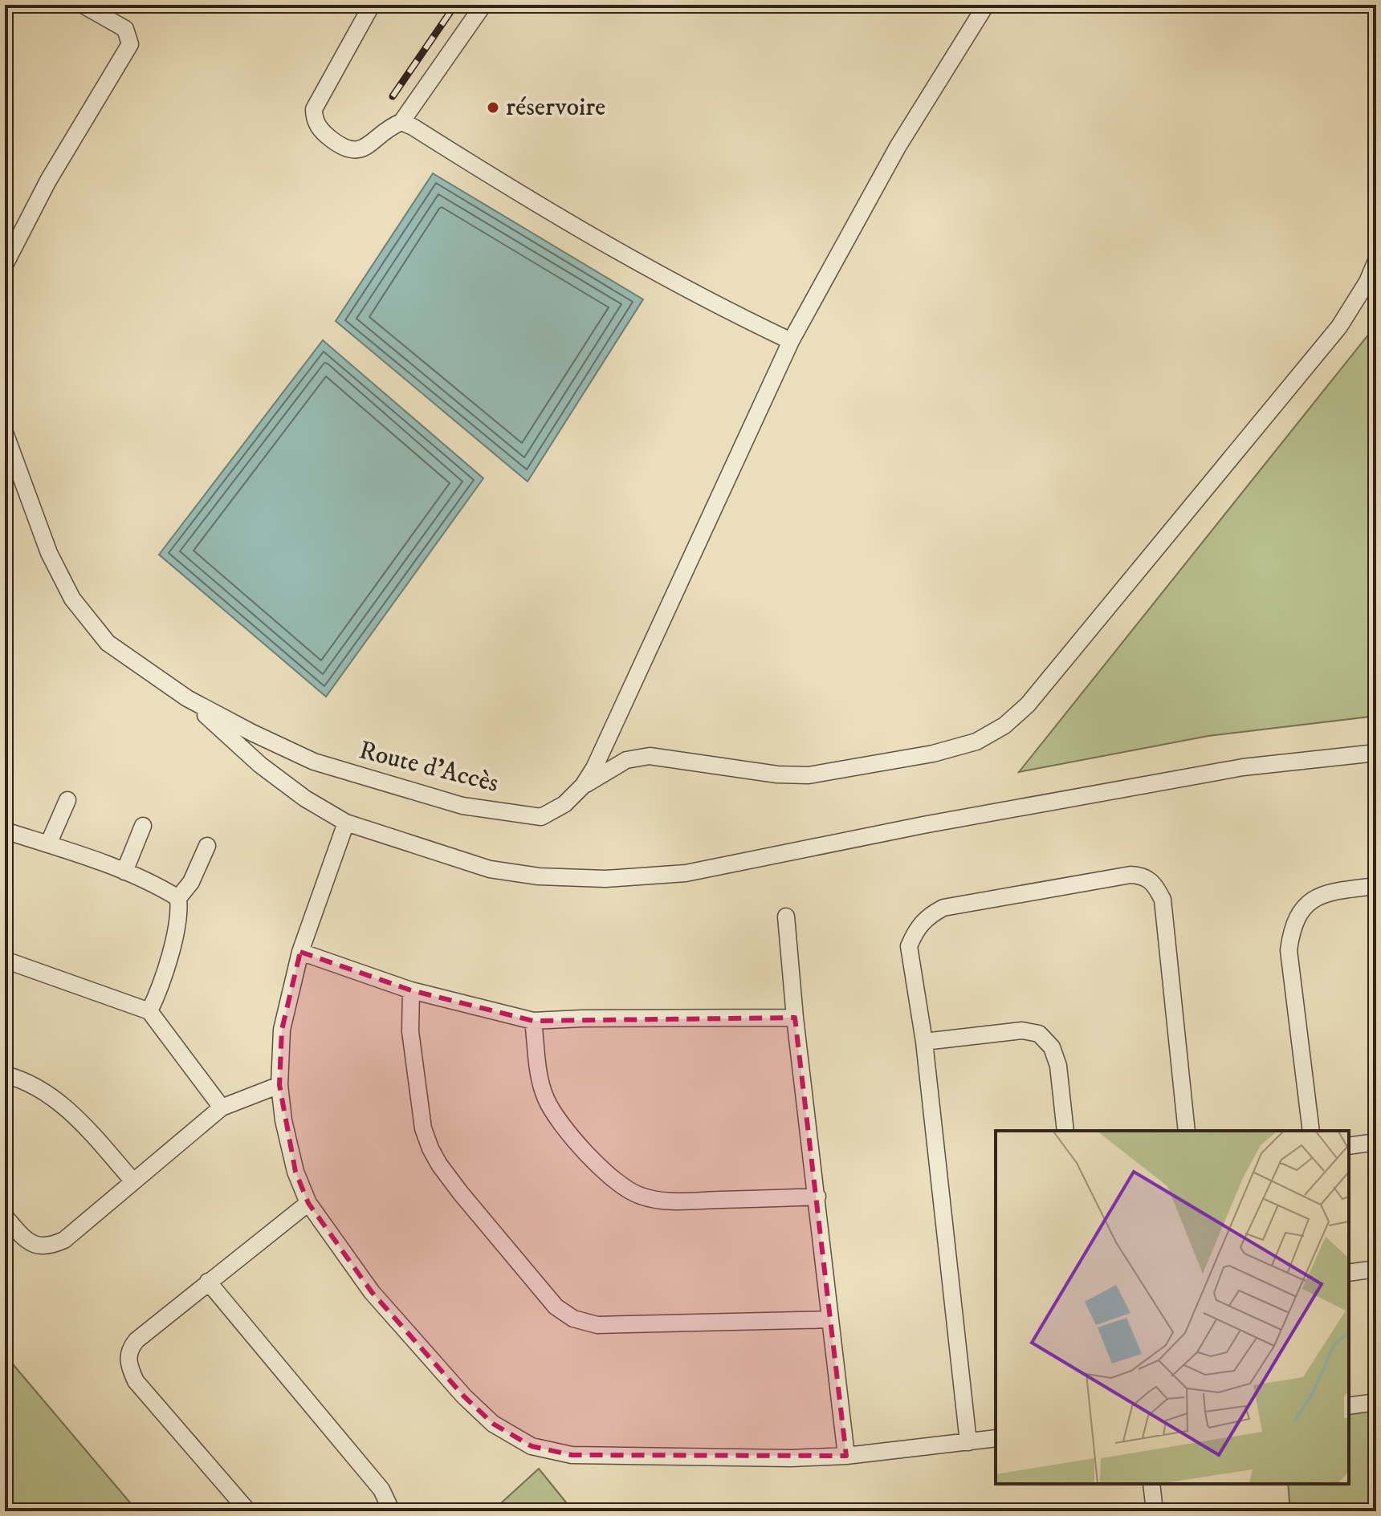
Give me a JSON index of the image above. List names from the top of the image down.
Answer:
{
  "streets": {
    "street": ["Route d'Accès"]
  },
  "places": ["réservoire"]
}
